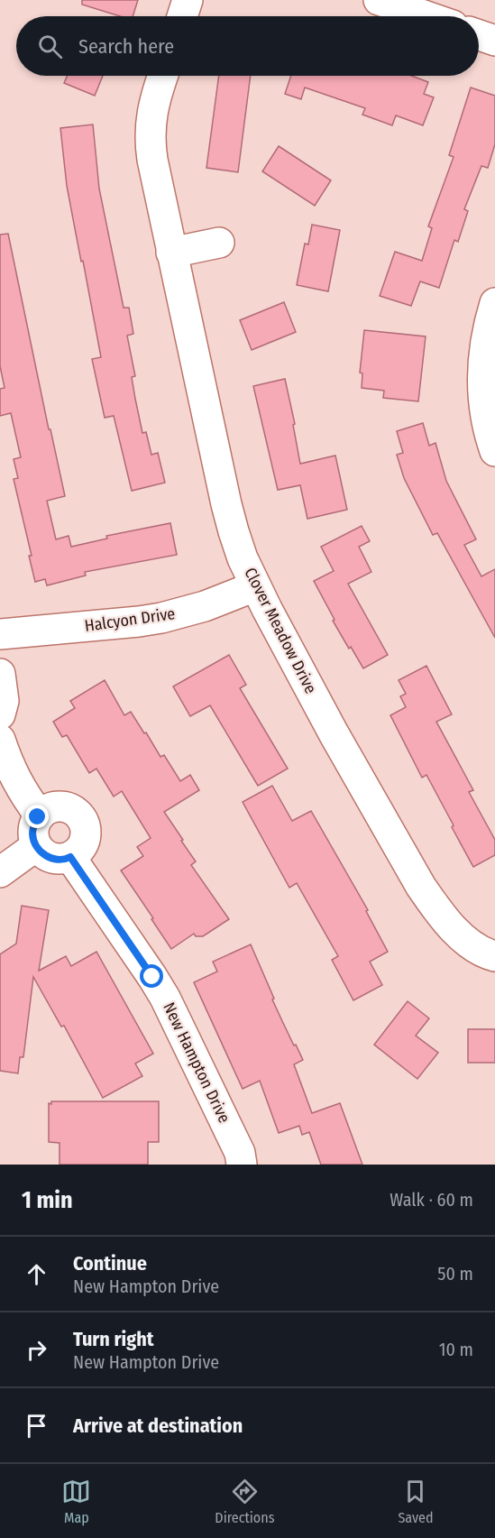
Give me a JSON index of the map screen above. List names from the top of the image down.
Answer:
{
  "streets": {
    "street": ["Halcyon Drive", "Clover Meadow Drive", "New Hampton Drive"]
  },
  "crossings": [
    ["Halcyon Drive", "Clover Meadow Drive"]
  ],
  "page": {
    "search": "Search here",
    "heading": ["1 min", "Walk · 60 m"],
    "list": [
      ["Continue", "New Hampton Drive", "50 m"],
      ["Turn right", "New Hampton Drive", "10 m"],
      "Arrive at destination"
    ],
    "nav": ["Map", "Directions", "Saved"]
  }
}
